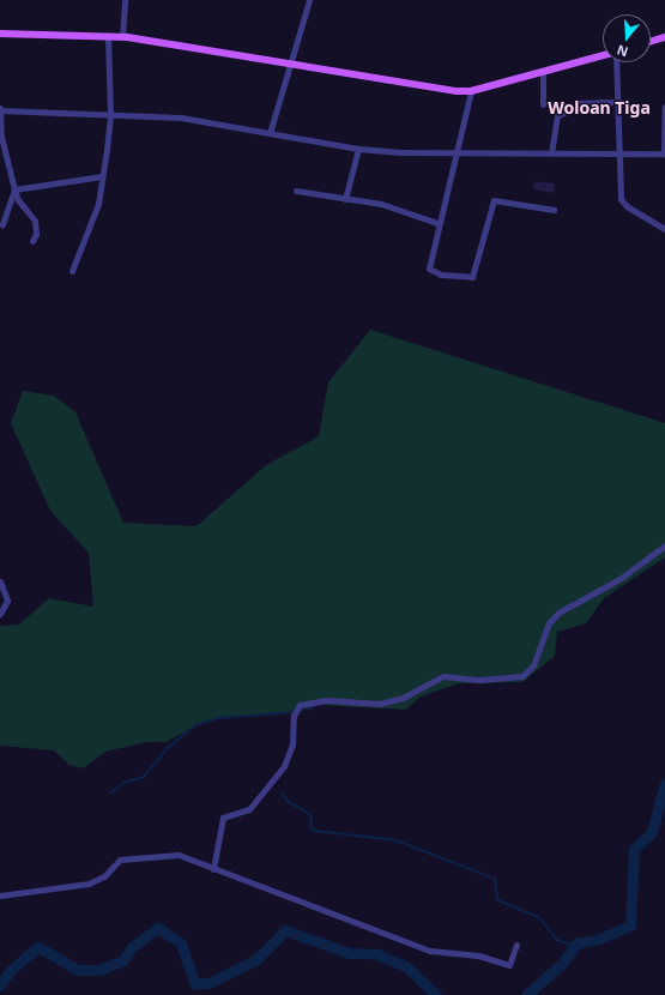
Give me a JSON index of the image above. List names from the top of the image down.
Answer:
{
  "districts": ["Woloan Tiga"],
  "north": "bottom"
}
